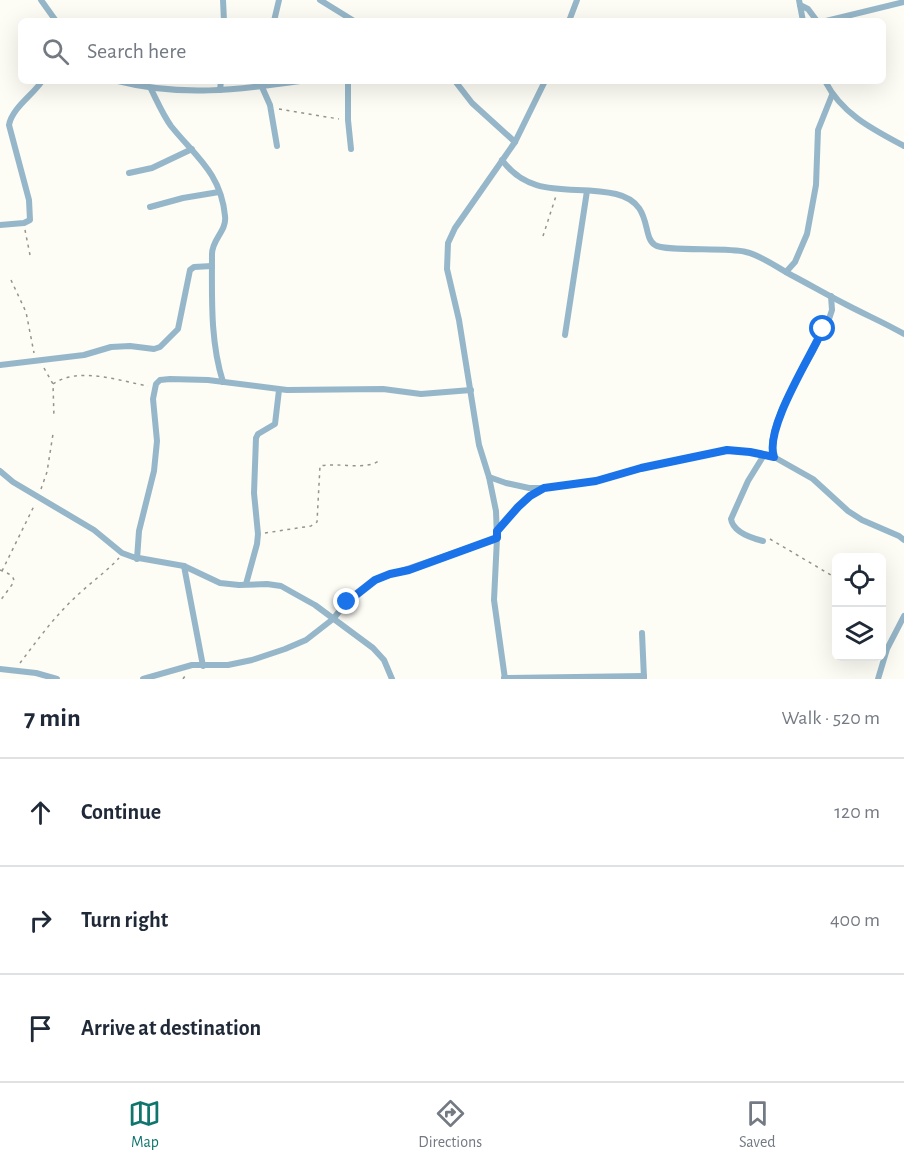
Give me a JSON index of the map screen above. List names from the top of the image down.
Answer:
{
  "page": {
    "search": "Search here",
    "heading": ["7 min", "Walk · 520 m"],
    "list": [
      ["Continue", "120 m"],
      ["Turn right", "400 m"],
      "Arrive at destination"
    ],
    "nav": ["Map", "Directions", "Saved"]
  }
}
